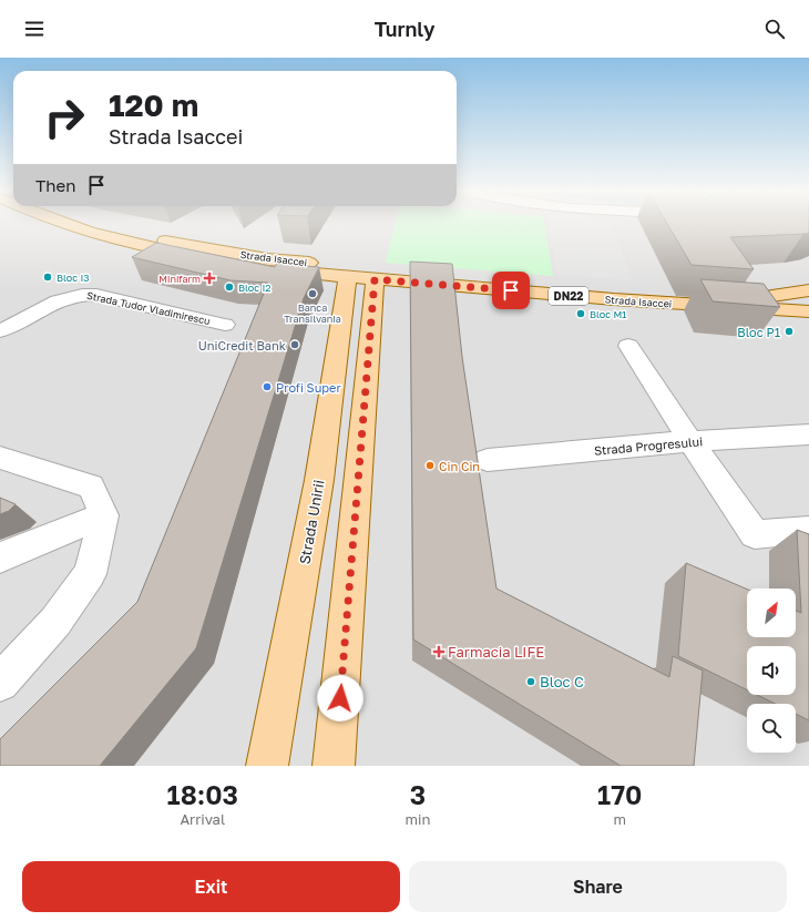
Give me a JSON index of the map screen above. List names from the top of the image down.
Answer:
{
  "streets": {
    "main road": ["Strada Isaccei", "DN22", "Strada Unirii"],
    "street": ["Strada Tudor Vladimirescu", "Strada Progresului"]
  },
  "crossings": [
    ["Strada Isaccei", "Strada Unirii"]
  ],
  "places": {
    "other": [
      "Bloc I3",
      "Bloc I2",
      "Banca Transilvania",
      "Bloc M1",
      "Bloc P1",
      "UniCredit Bank",
      "Profi Super",
      "Cin Cin",
      "Bloc C"
    ],
    "health": ["Minifarm", "Farmacia LIFE"]
  },
  "north": "top right",
  "page": {
    "header": "Turnly",
    "turn": ["120 m", "Strada Isaccei"],
    "then": "Then",
    "eta": [
      "18:03",
      "Arrival",
      "3",
      "min",
      "170",
      "m"
    ],
    "buttons": ["Exit", "Share"]
  }
}
